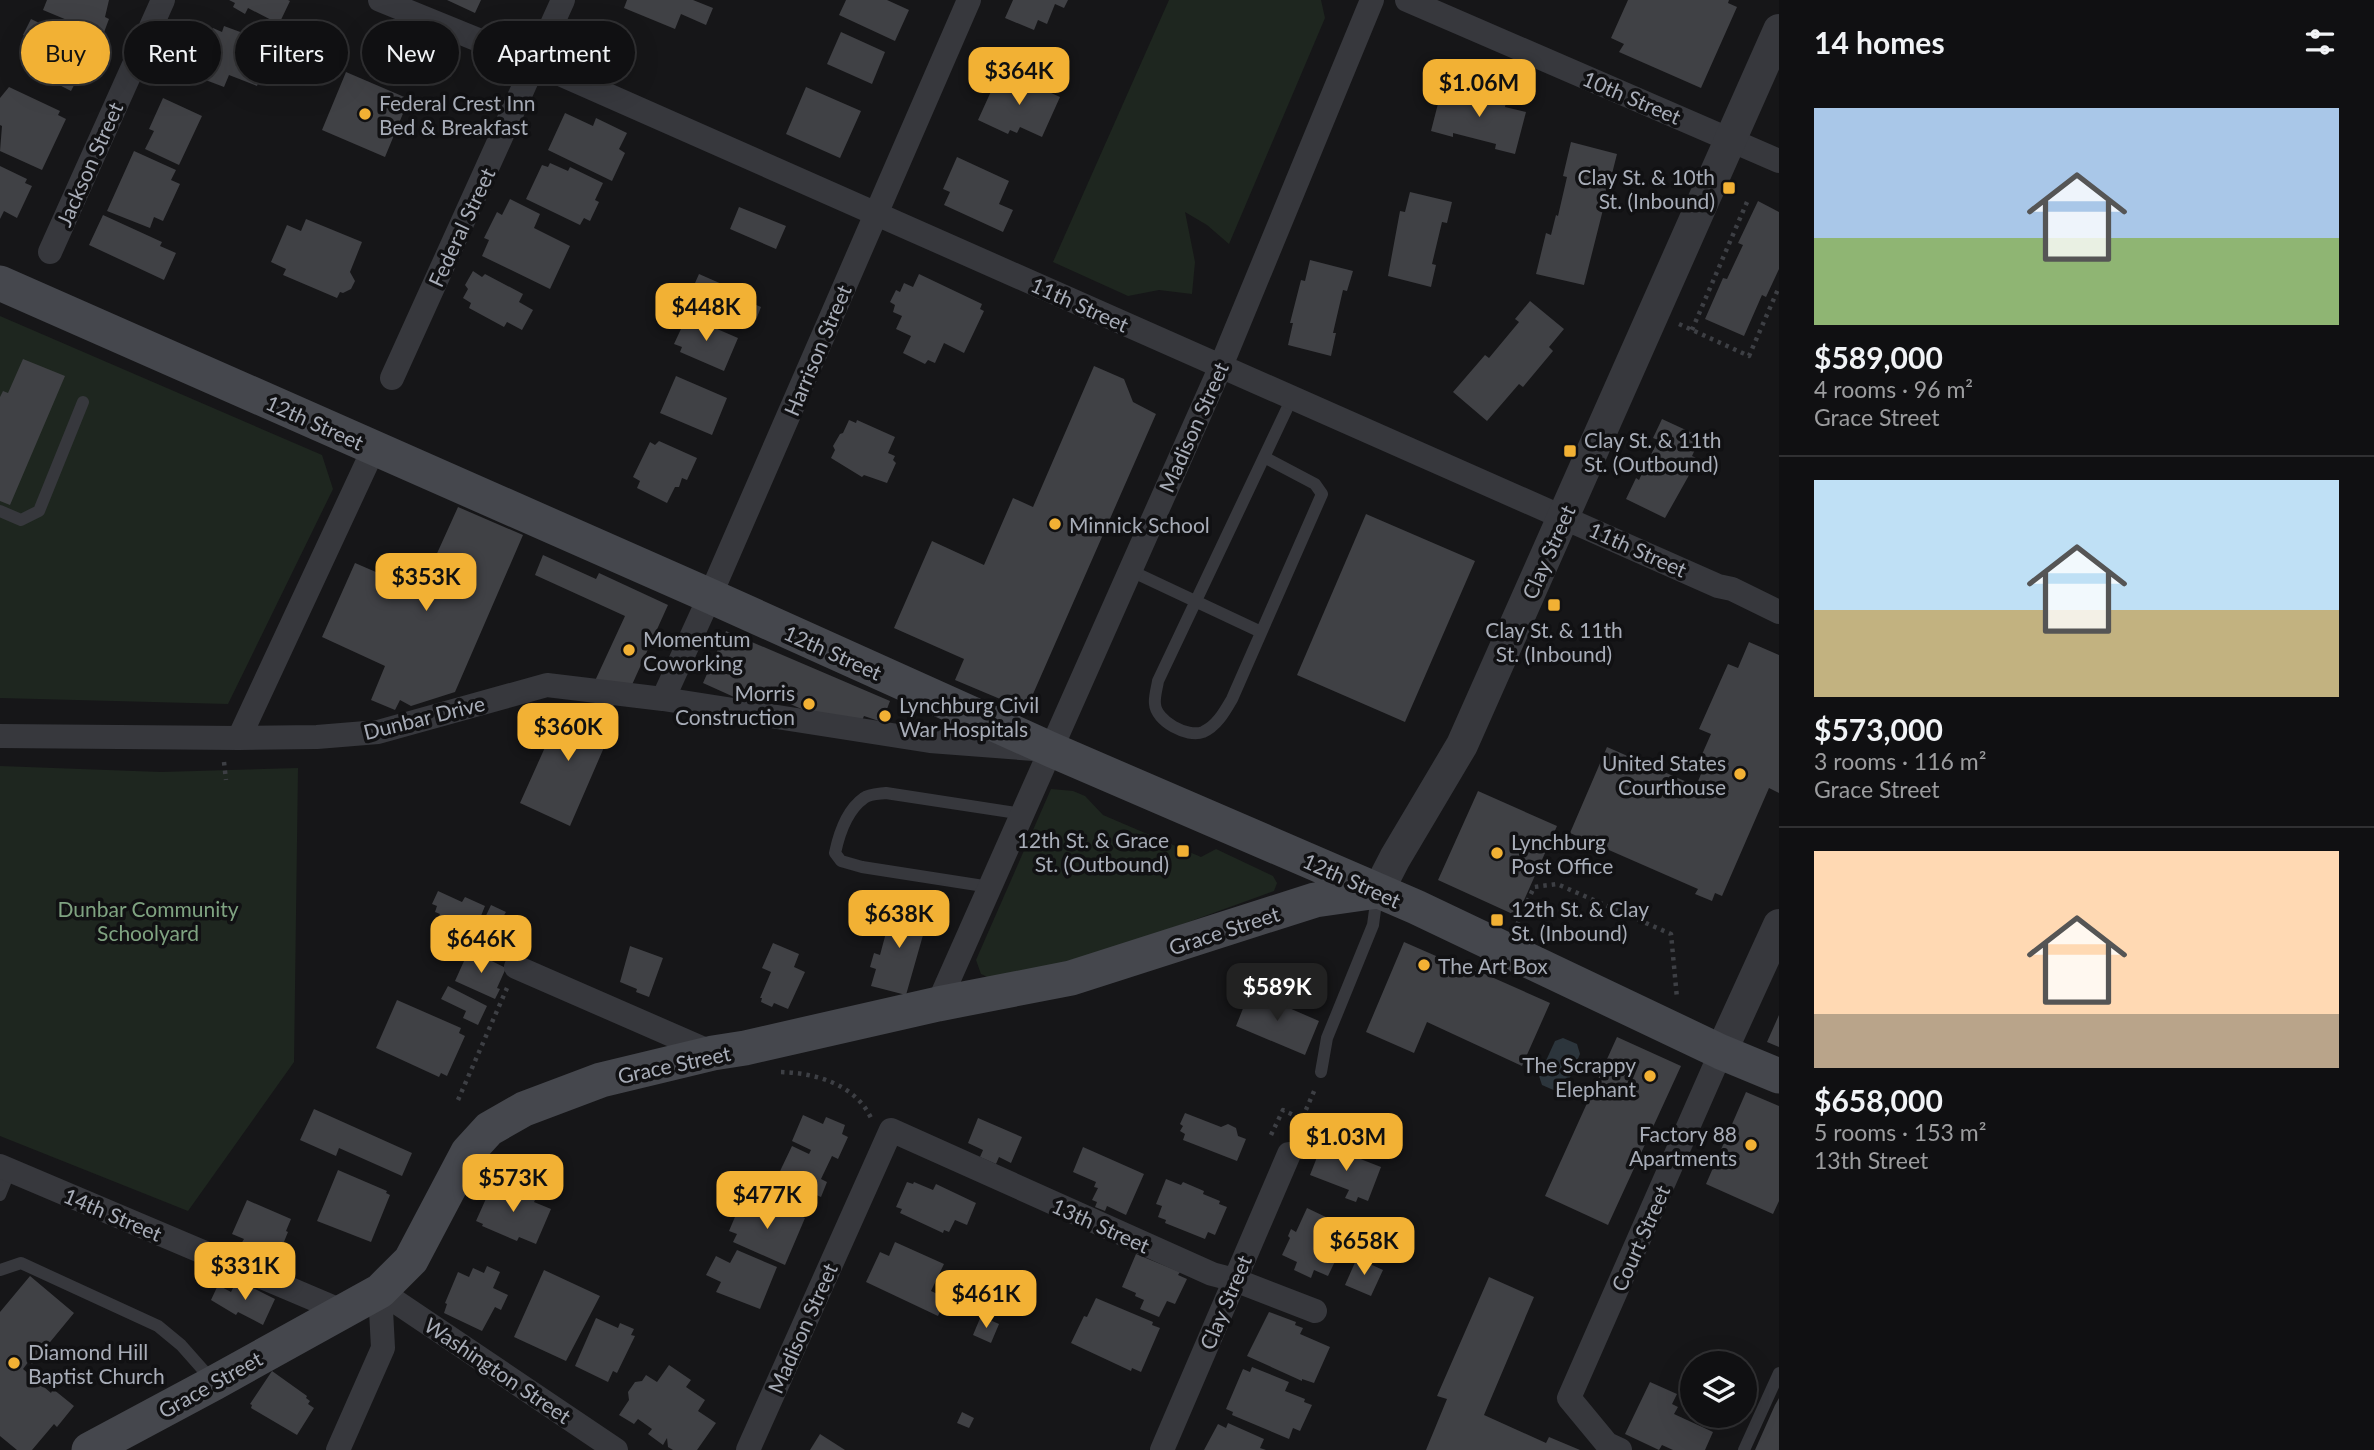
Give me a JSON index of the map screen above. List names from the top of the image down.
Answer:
{
  "streets": {
    "main road": ["12th Street", "Grace Street"],
    "street": [
      "10th Street",
      "Jackson Street",
      "Federal Street",
      "11th Street",
      "Harrison Street",
      "Madison Street",
      "Clay Street",
      "Dunbar Drive",
      "14th Street",
      "13th Street",
      "Court Street",
      "Washington Street"
    ]
  },
  "crossings": [
    ["10th Street", "Clay Street"],
    ["11th Street", "Harrison Street"],
    ["11th Street", "Madison Street"],
    ["11th Street", "Clay Street"],
    ["Harrison Street", "12th Street"],
    ["Harrison Street", "Dunbar Drive"],
    ["12th Street", "Madison Street"],
    ["12th Street", "Clay Street"],
    ["12th Street", "Dunbar Drive"],
    ["12th Street", "Grace Street"],
    ["12th Street", "Court Street"],
    ["Madison Street", "Dunbar Drive"],
    ["Madison Street", "Grace Street"],
    ["Madison Street", "13th Street"],
    ["Clay Street", "Grace Street"],
    ["Clay Street", "13th Street"],
    ["Grace Street", "14th Street"],
    ["Grace Street", "Washington Street"]
  ],
  "parks": ["Dunbar Community Schoolyard"],
  "places": {
    "other": [
      "Federal Crest Inn Bed & Breakfast",
      "Minnick School",
      "Momentum Coworking",
      "Morris Construction",
      "Lynchburg Civil War Hospitals",
      "United States Courthouse",
      "Lynchburg Post Office",
      "The Art Box",
      "The Scrappy Elephant",
      "Factory 88 Apartments",
      "Diamond Hill Baptist Church"
    ],
    "transit": [
      "Clay St. & 10th St. (Inbound)",
      "Clay St. & 11th St. (Outbound)",
      "Clay St. & 11th St. (Inbound)",
      "12th St. & Grace St. (Outbound)",
      "12th St. & Clay St. (Inbound)"
    ]
  },
  "page": {
    "heading": "14 homes",
    "chip": [
      "Buy",
      "Rent",
      "Filters",
      "New",
      "Apartment"
    ],
    "price": [
      "$364K",
      "$1.06M",
      "$448K",
      "$353K",
      "$360K",
      "$638K",
      "$646K",
      "$589K",
      "$1.03M",
      "$573K",
      "$477K",
      "$658K",
      "$331K",
      "$461K"
    ],
    "list": [
      {
        "name": "$589,000",
        "note": "4 rooms · 96 m² · Grace Street"
      },
      {
        "name": "$573,000",
        "note": "3 rooms · 116 m² · Grace Street"
      },
      {
        "name": "$658,000",
        "note": "5 rooms · 153 m² · 13th Street"
      }
    ]
  }
}
